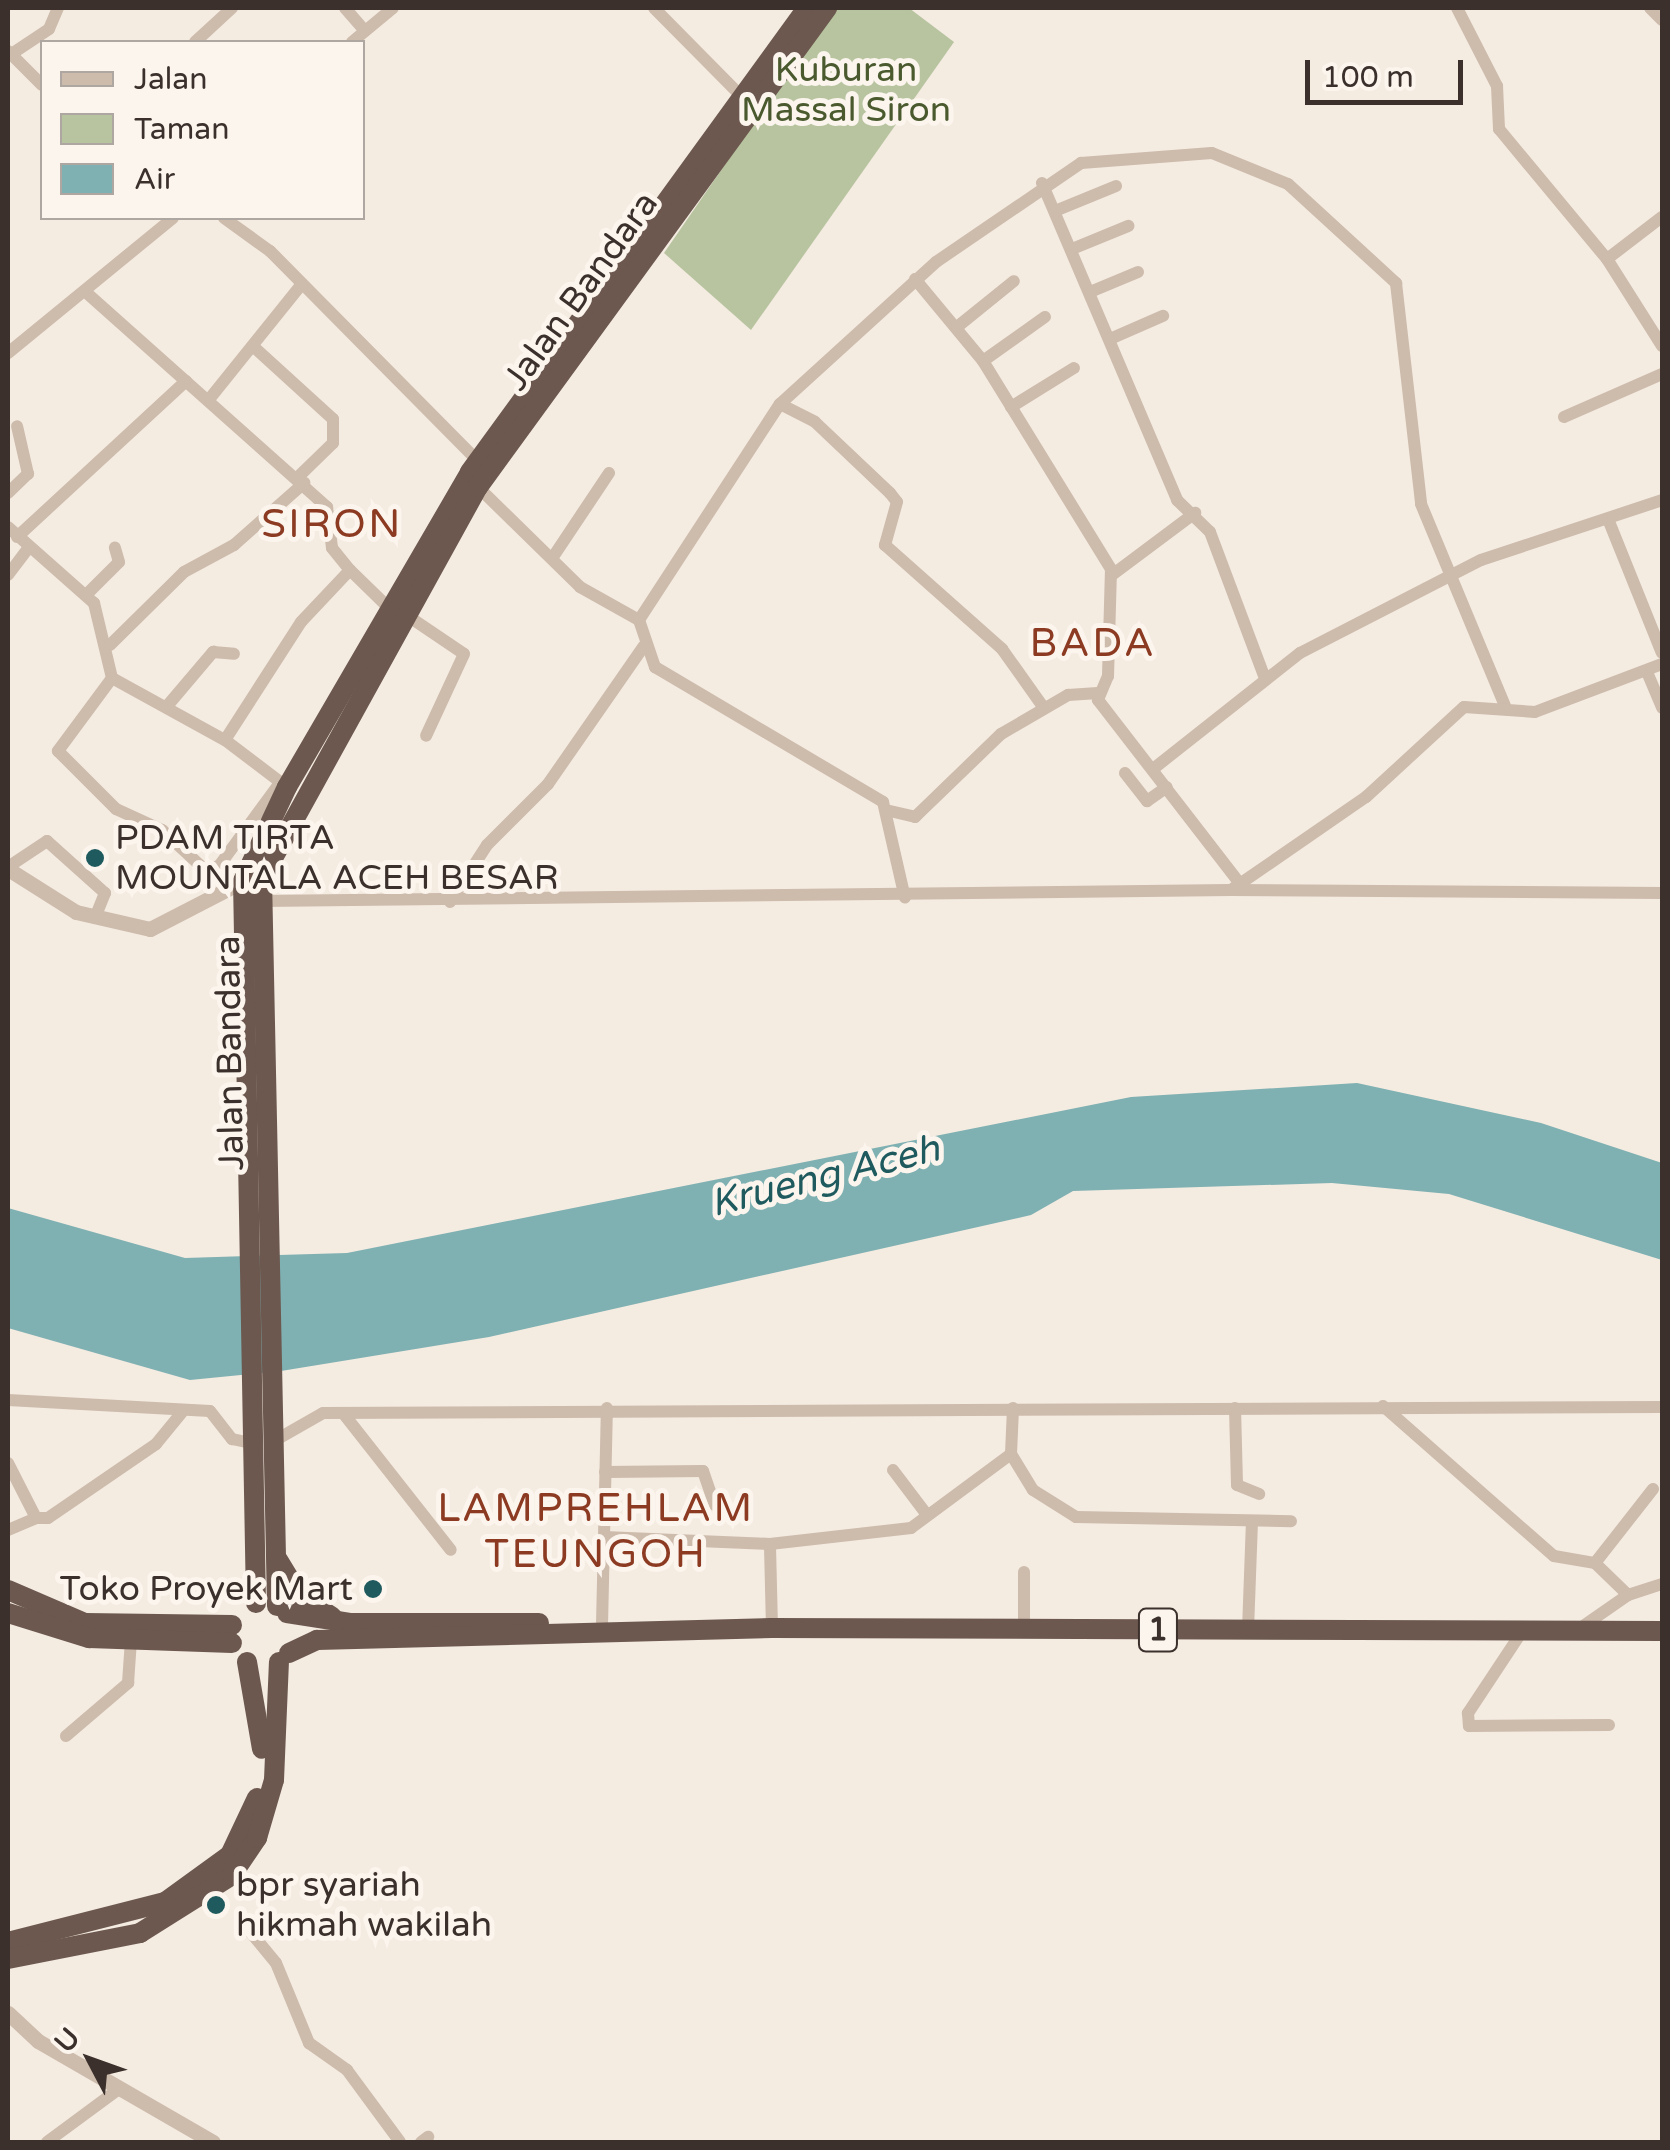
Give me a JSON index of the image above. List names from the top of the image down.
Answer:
{
  "streets": {
    "highway": ["Jalan Bandara", "1"]
  },
  "crossings": [
    ["Jalan Bandara", "1"]
  ],
  "districts": ["SIRON", "BADA", "LAMPREHLAM TEUNGOH"],
  "water": ["Krueng Aceh"],
  "parks": ["Kuburan Massal Siron"],
  "places": ["PDAM TIRTA MOUNTALA ACEH BESAR", "Toko Proyek Mart", "bpr syariah hikmah wakilah"],
  "legend": ["Jalan", "Taman", "Air"],
  "scale_bar": "100 m",
  "north": "top left"
}
